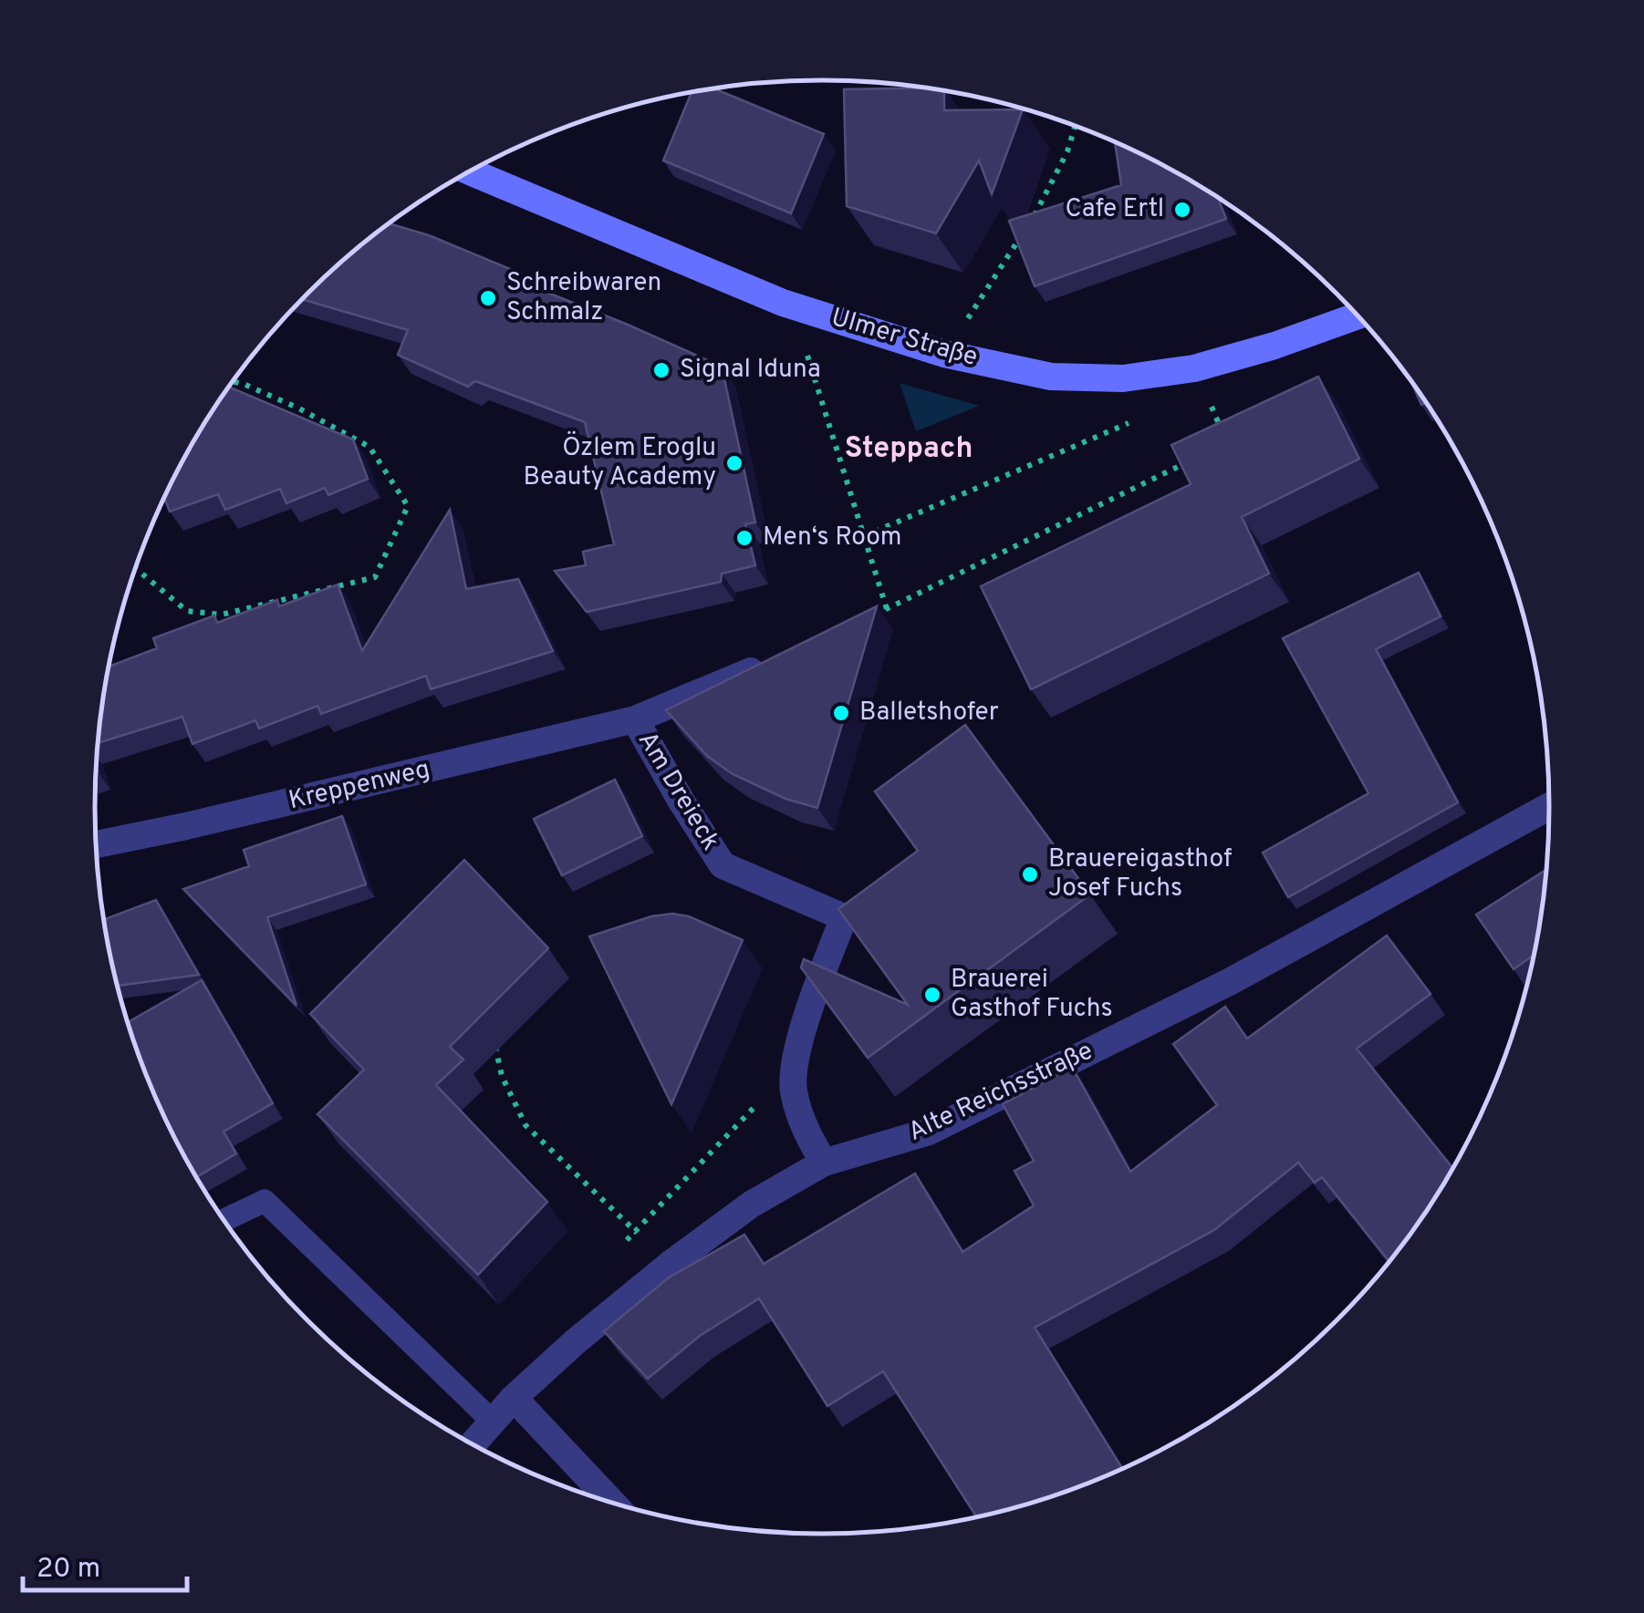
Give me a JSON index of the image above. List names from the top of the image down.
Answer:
{
  "streets": {
    "street": [
      "Ulmer Straße",
      "Kreppenweg",
      "Am Dreieck",
      "Alte Reichsstraße"
    ]
  },
  "crossings": [
    ["Kreppenweg", "Am Dreieck"],
    ["Am Dreieck", "Alte Reichsstraße"]
  ],
  "districts": ["Steppach"],
  "places": [
    "Cafe Ertl",
    "Schreibwaren Schmalz",
    "Signal Iduna",
    "Özlem Eroglu Beauty Academy",
    "Men‘s Room",
    "Balletshofer",
    "Brauereigasthof Josef Fuchs",
    "Brauerei Gasthof Fuchs"
  ],
  "scale_bar": "20 m"
}
